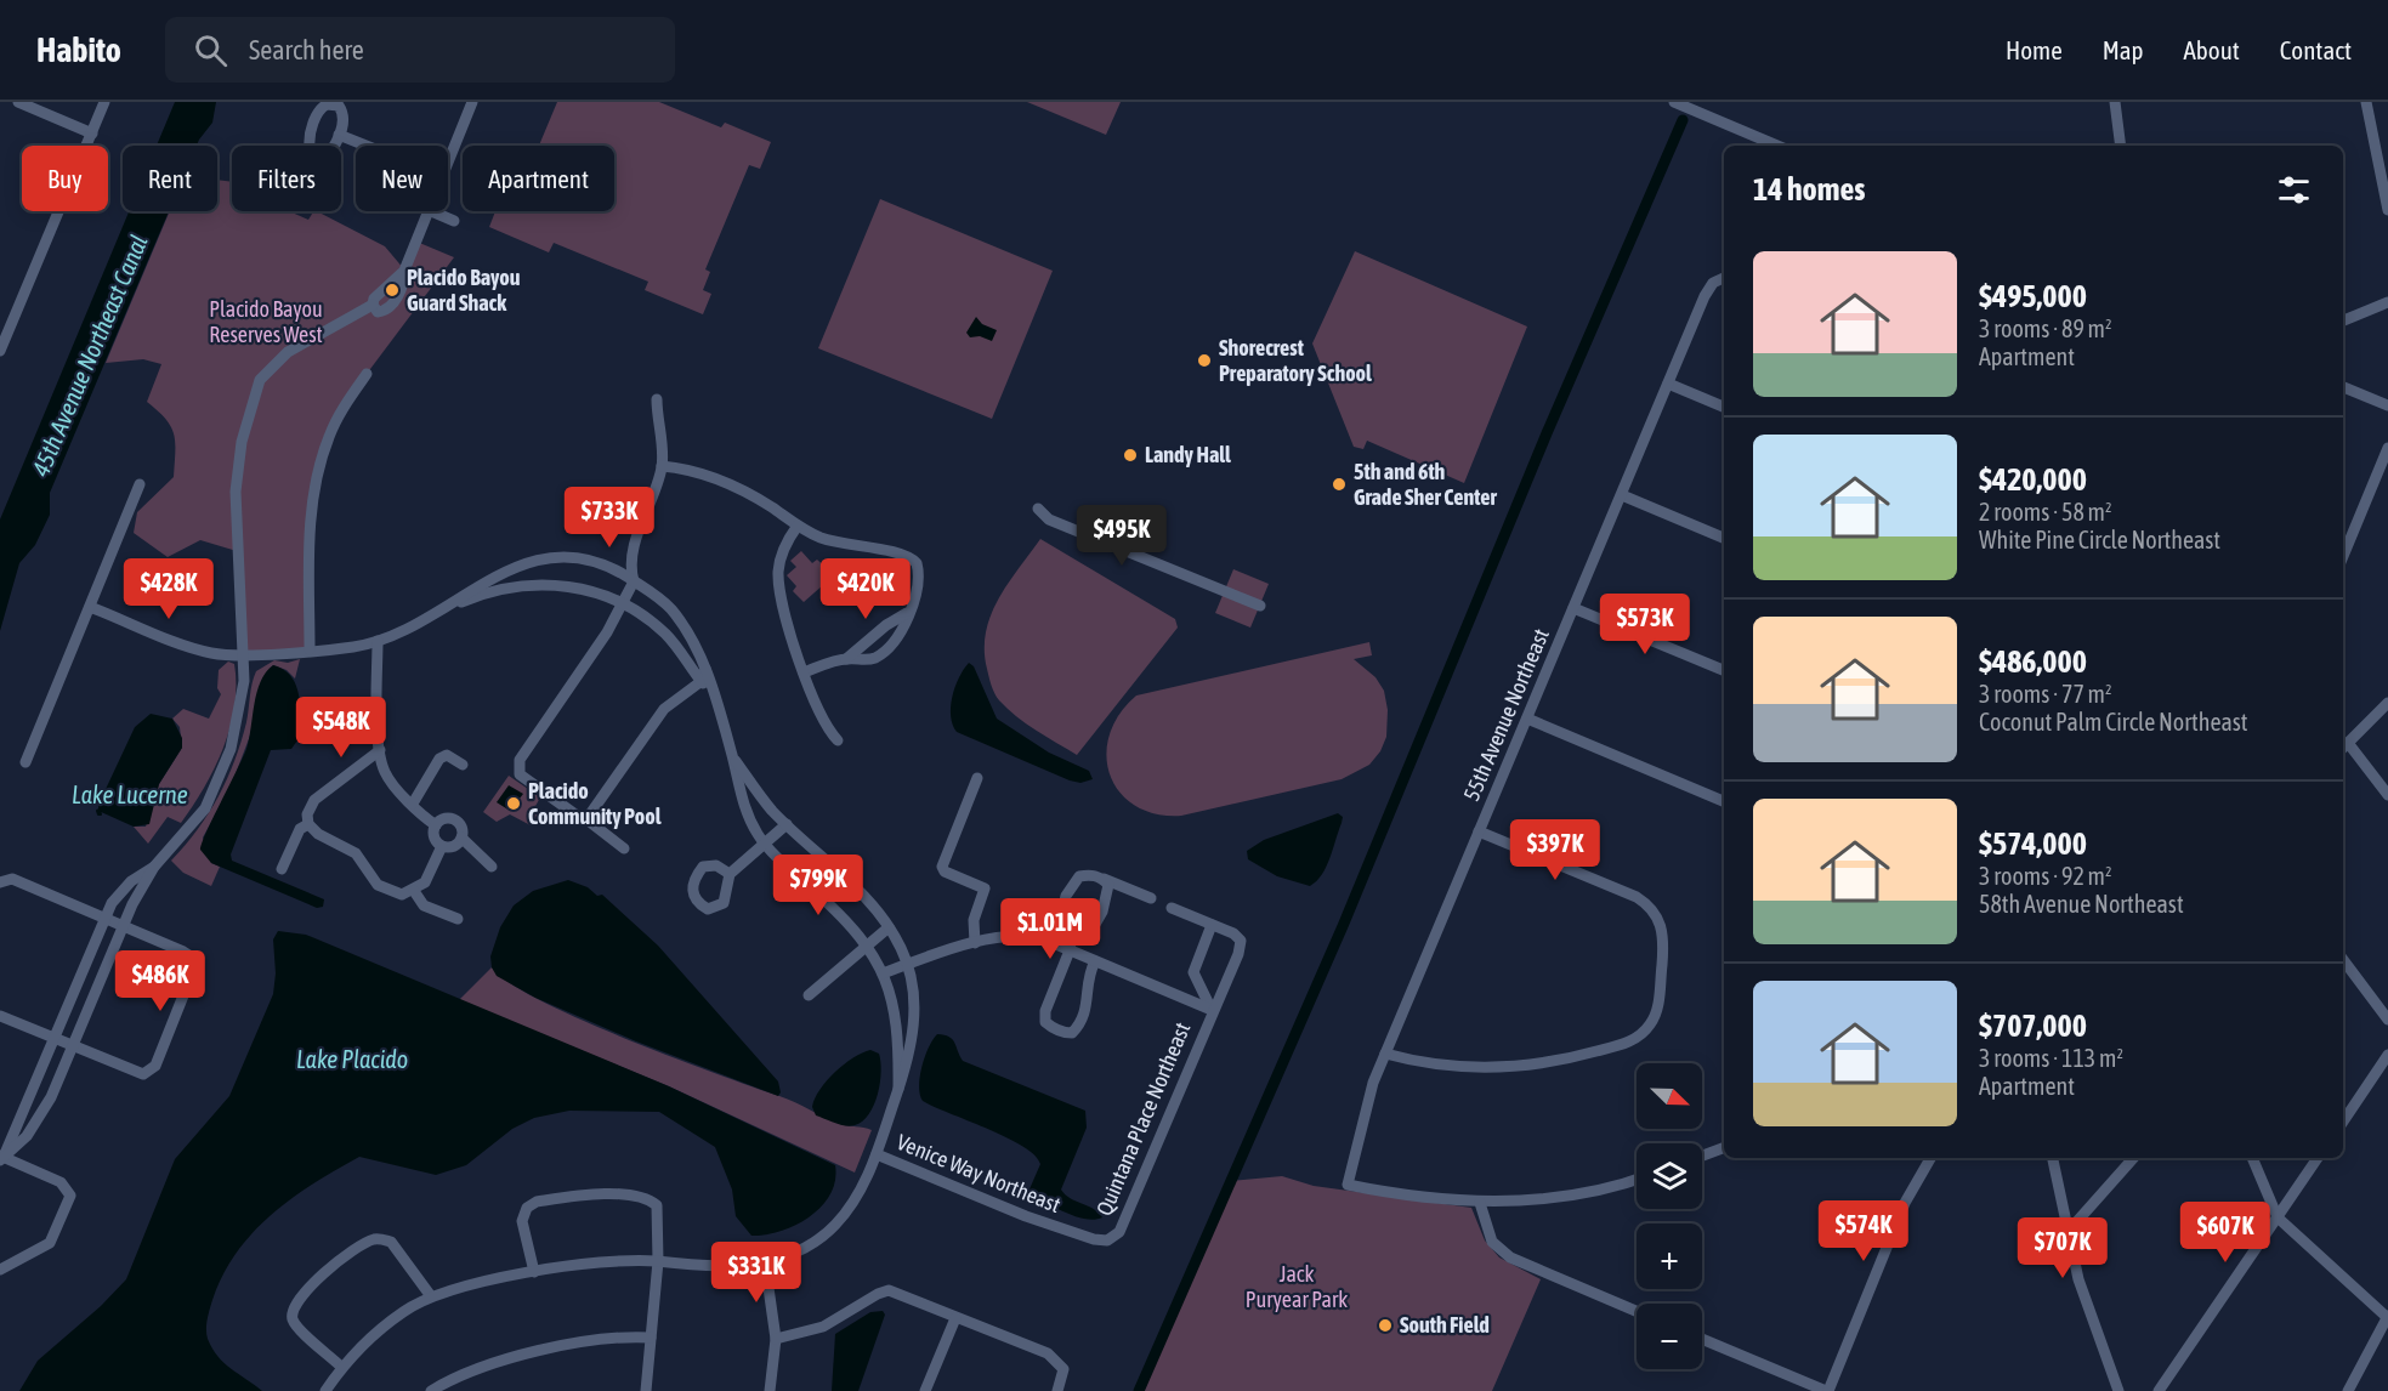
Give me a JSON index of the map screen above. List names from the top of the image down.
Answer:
{
  "streets": {
    "street": ["55th Avenue Northeast", "Quintana Place Northeast", "Venice Way Northeast"]
  },
  "crossings": [
    ["Quintana Place Northeast", "Venice Way Northeast"]
  ],
  "water": ["45th Avenue Northeast Canal", "Lake Lucerne", "Lake Placido"],
  "parks": ["Placido Bayou Reserves West", "Jack Puryear Park"],
  "places": [
    "Placido Bayou Guard Shack",
    "Shorecrest Preparatory School",
    "Landy Hall",
    "5th and 6th Grade Sher Center",
    "Placido Community Pool",
    "South Field"
  ],
  "north": "bottom right",
  "page": {
    "header": "Habito",
    "search": "Search here",
    "nav": [
      "Home",
      "Map",
      "About",
      "Contact"
    ],
    "chip": [
      "Buy",
      "Rent",
      "Filters",
      "New",
      "Apartment"
    ],
    "heading": "14 homes",
    "list": [
      {
        "name": "$495,000",
        "note": "3 rooms · 89 m² · Apartment"
      },
      {
        "name": "$420,000",
        "note": "2 rooms · 58 m² · White Pine Circle Northeast"
      },
      {
        "name": "$486,000",
        "note": "3 rooms · 77 m² · Coconut Palm Circle Northeast"
      },
      {
        "name": "$574,000",
        "note": "3 rooms · 92 m² · 58th Avenue Northeast"
      },
      {
        "name": "$707,000",
        "note": "3 rooms · 113 m² · Apartment"
      }
    ],
    "price": [
      "$733K",
      "$495K",
      "$428K",
      "$420K",
      "$573K",
      "$548K",
      "$397K",
      "$799K",
      "$1.01M",
      "$486K",
      "$574K",
      "$607K",
      "$707K",
      "$331K"
    ],
    "map_buttons": ["+", "−"]
  }
}
